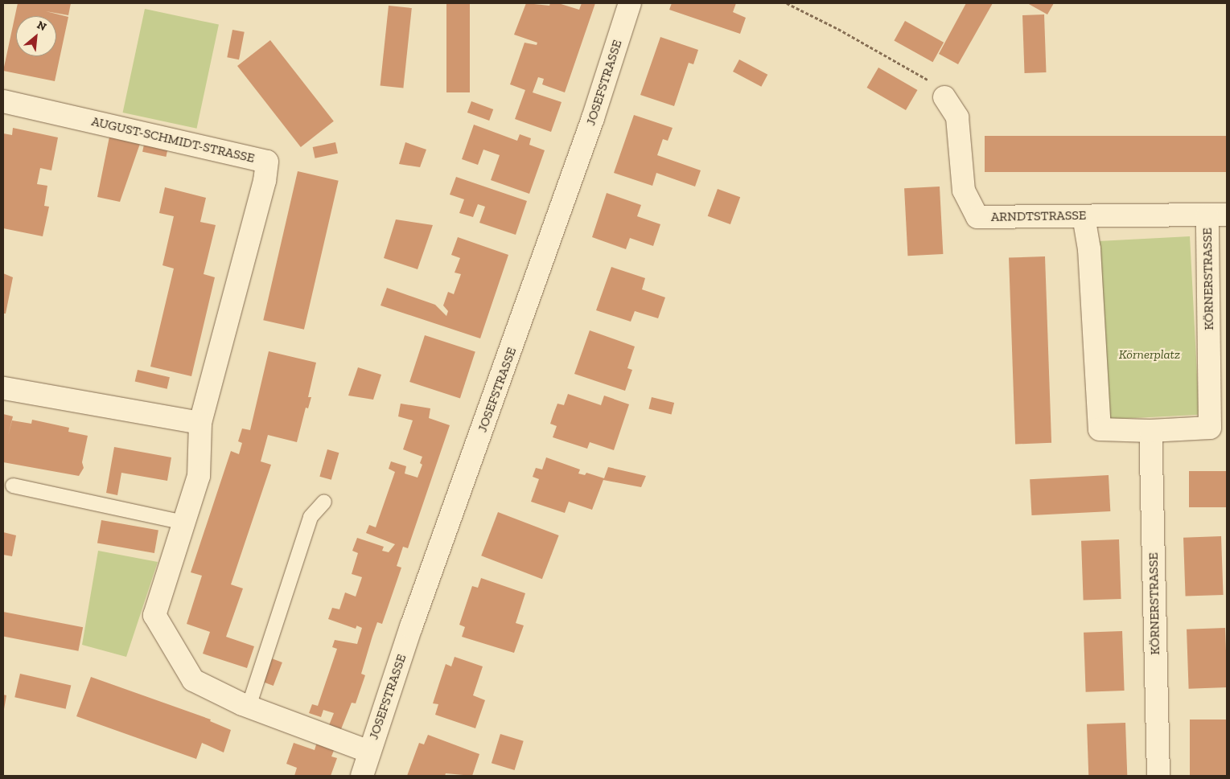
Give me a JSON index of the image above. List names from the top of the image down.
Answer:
{
  "streets": {
    "street": [
      "JOSEFSTRASSE",
      "AUGUST-SCHMIDT-STRASSE",
      "ARNDTSTRASSE",
      "KÖRNERSTRASSE"
    ]
  },
  "crossings": [
    ["JOSEFSTRASSE", "AUGUST-SCHMIDT-STRASSE"],
    ["ARNDTSTRASSE", "KÖRNERSTRASSE"]
  ],
  "parks": ["Körnerplatz"],
  "north": "top right"
}
